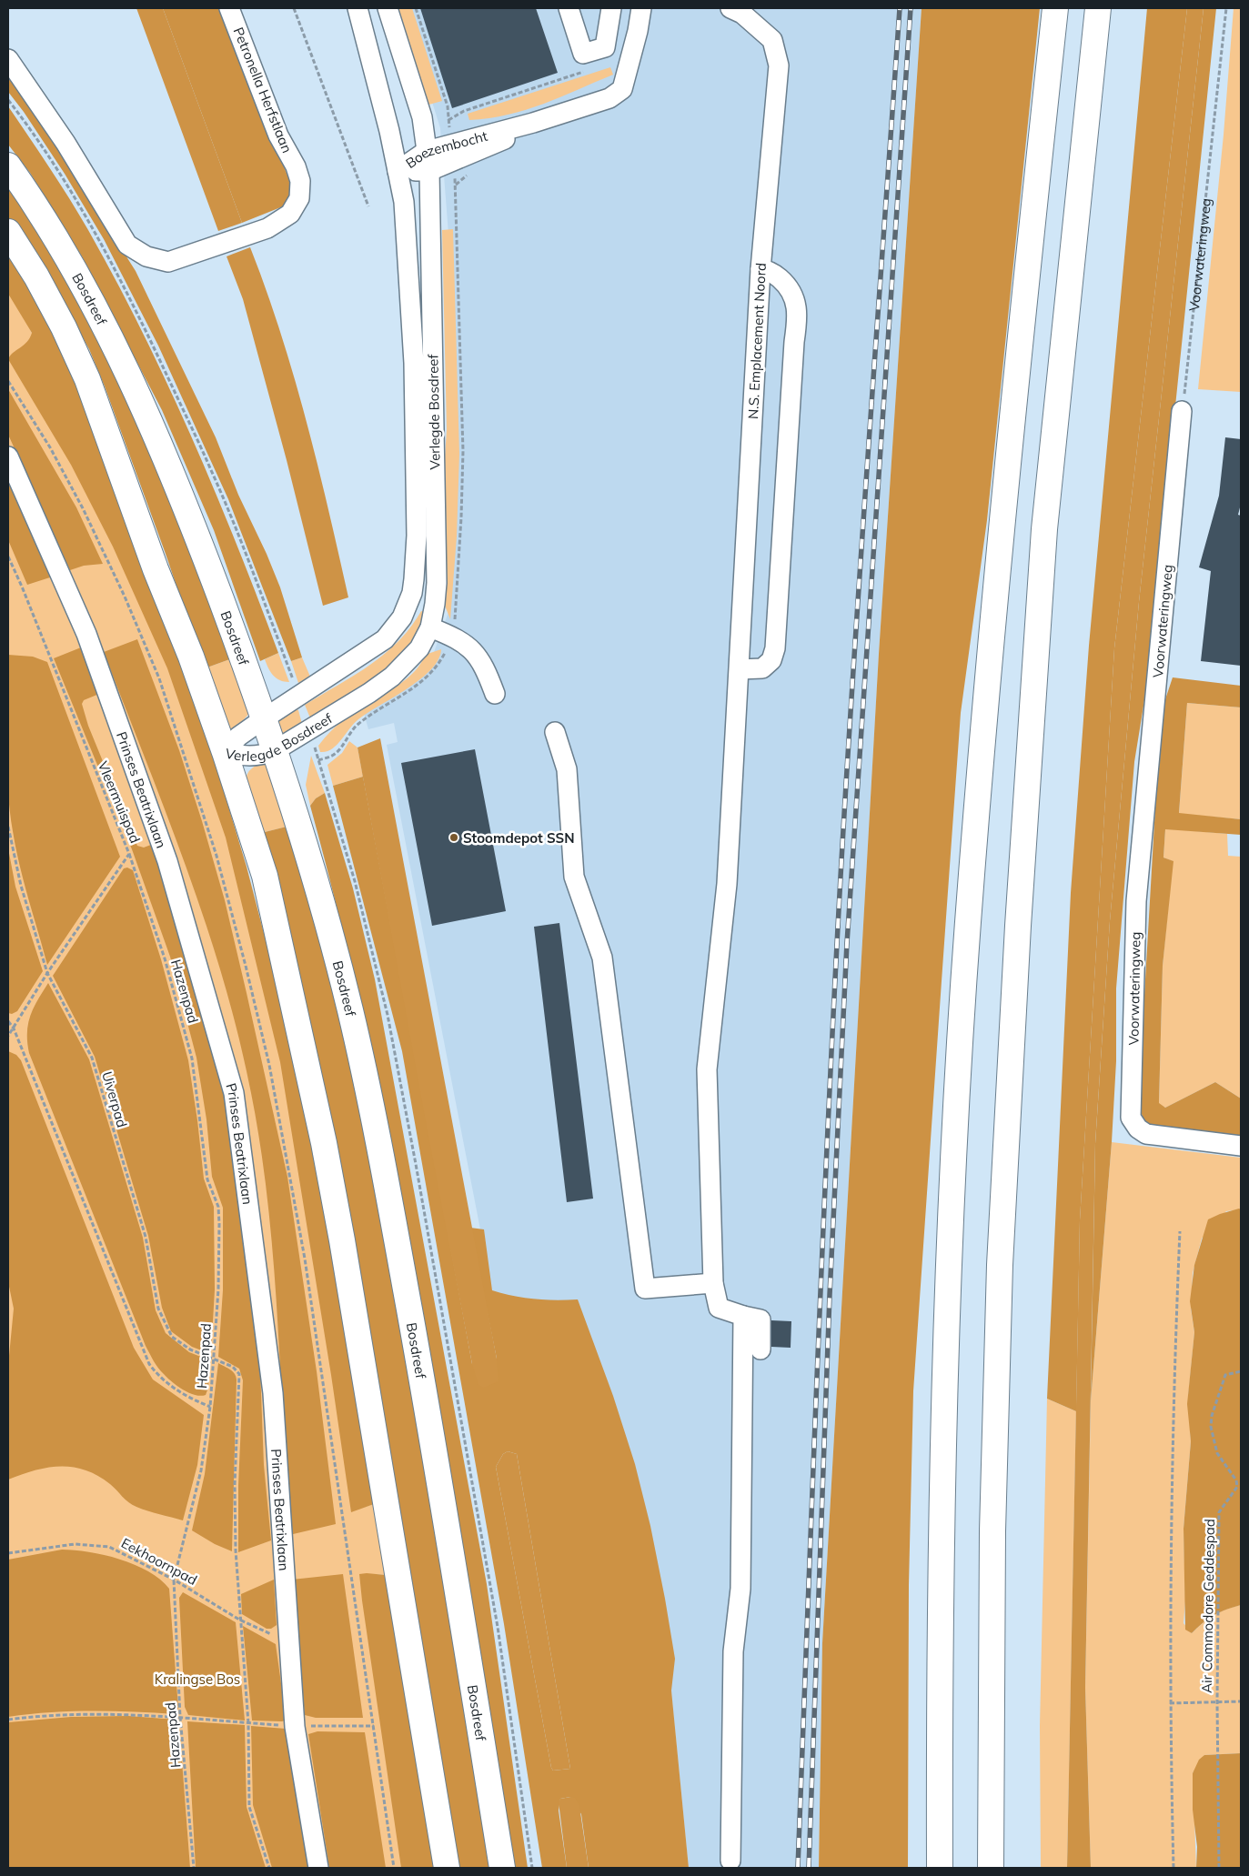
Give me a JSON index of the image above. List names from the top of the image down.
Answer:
{
  "streets": {
    "highway": ["Bosdreef"],
    "street": [
      "Petronella Herfstlaan",
      "Boezembocht",
      "Voorwateringweg",
      "N.S. Emplacement Noord",
      "Verlegde Bosdreef",
      "Prinses Beatrixlaan"
    ],
    "path": [
      "Vleermuispad",
      "Hazenpad",
      "Uiverpad",
      "Eekhoornpad",
      "Air Commodore Geddespad"
    ]
  },
  "crossings": [
    ["Boezembocht", "Verlegde Bosdreef"],
    ["Bosdreef", "Verlegde Bosdreef"],
    ["Prinses Beatrixlaan", "Eekhoornpad"],
    ["Vleermuispad", "Hazenpad"],
    ["Vleermuispad", "Uiverpad"],
    ["Hazenpad", "Uiverpad"],
    ["Hazenpad", "Eekhoornpad"],
    ["Uiverpad", "Eekhoornpad"]
  ],
  "parks": ["Kralingse Bos"],
  "places": ["Stoomdepot SSN"]
}
